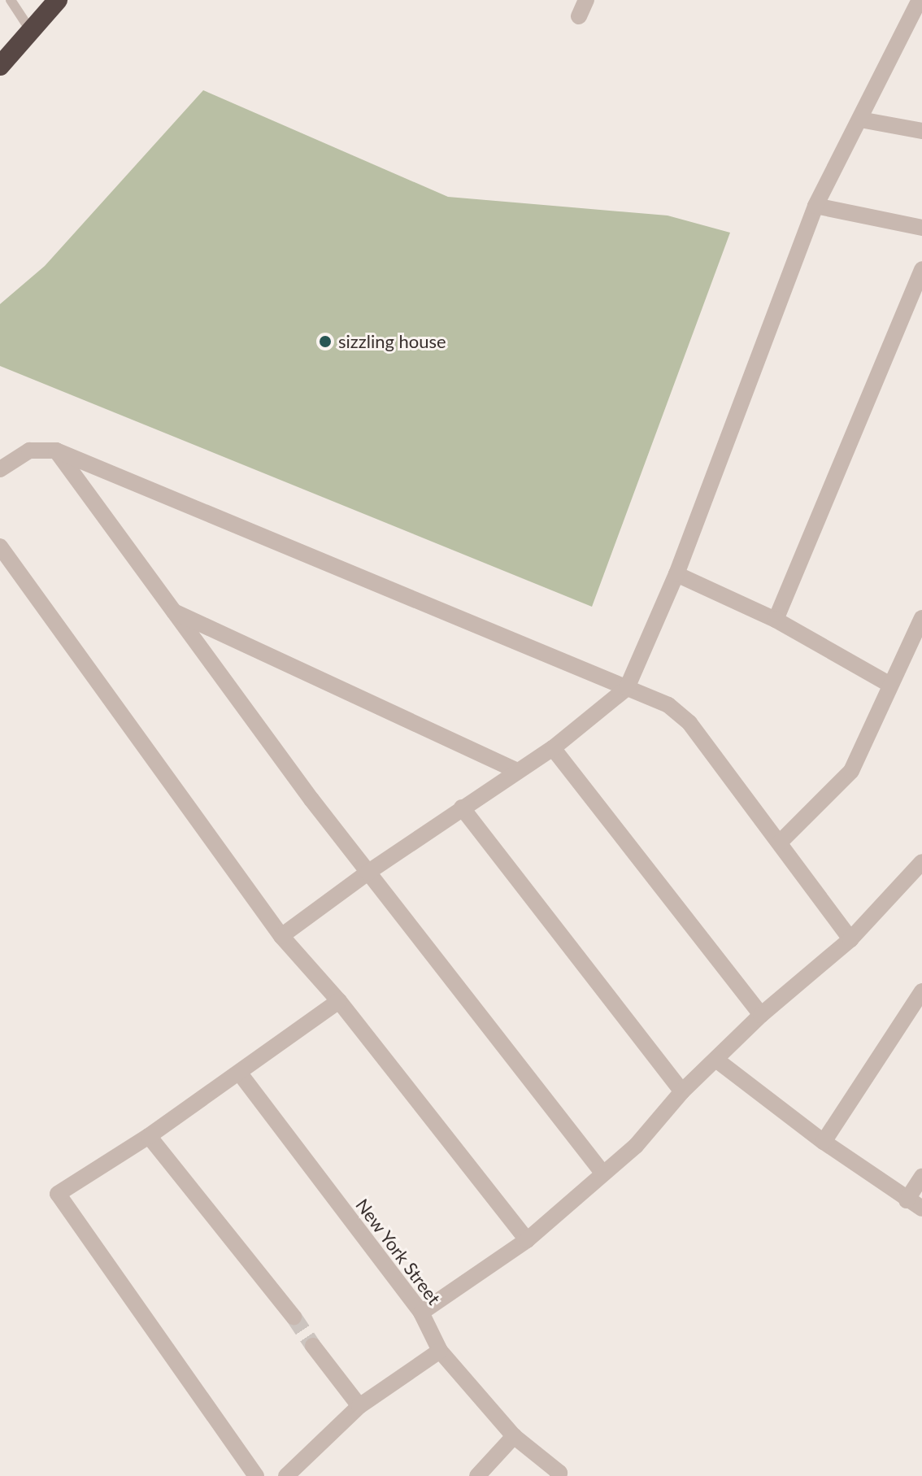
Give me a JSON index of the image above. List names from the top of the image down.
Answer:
{
  "streets": {
    "street": ["New York Street"]
  },
  "places": ["sizzling house"]
}
